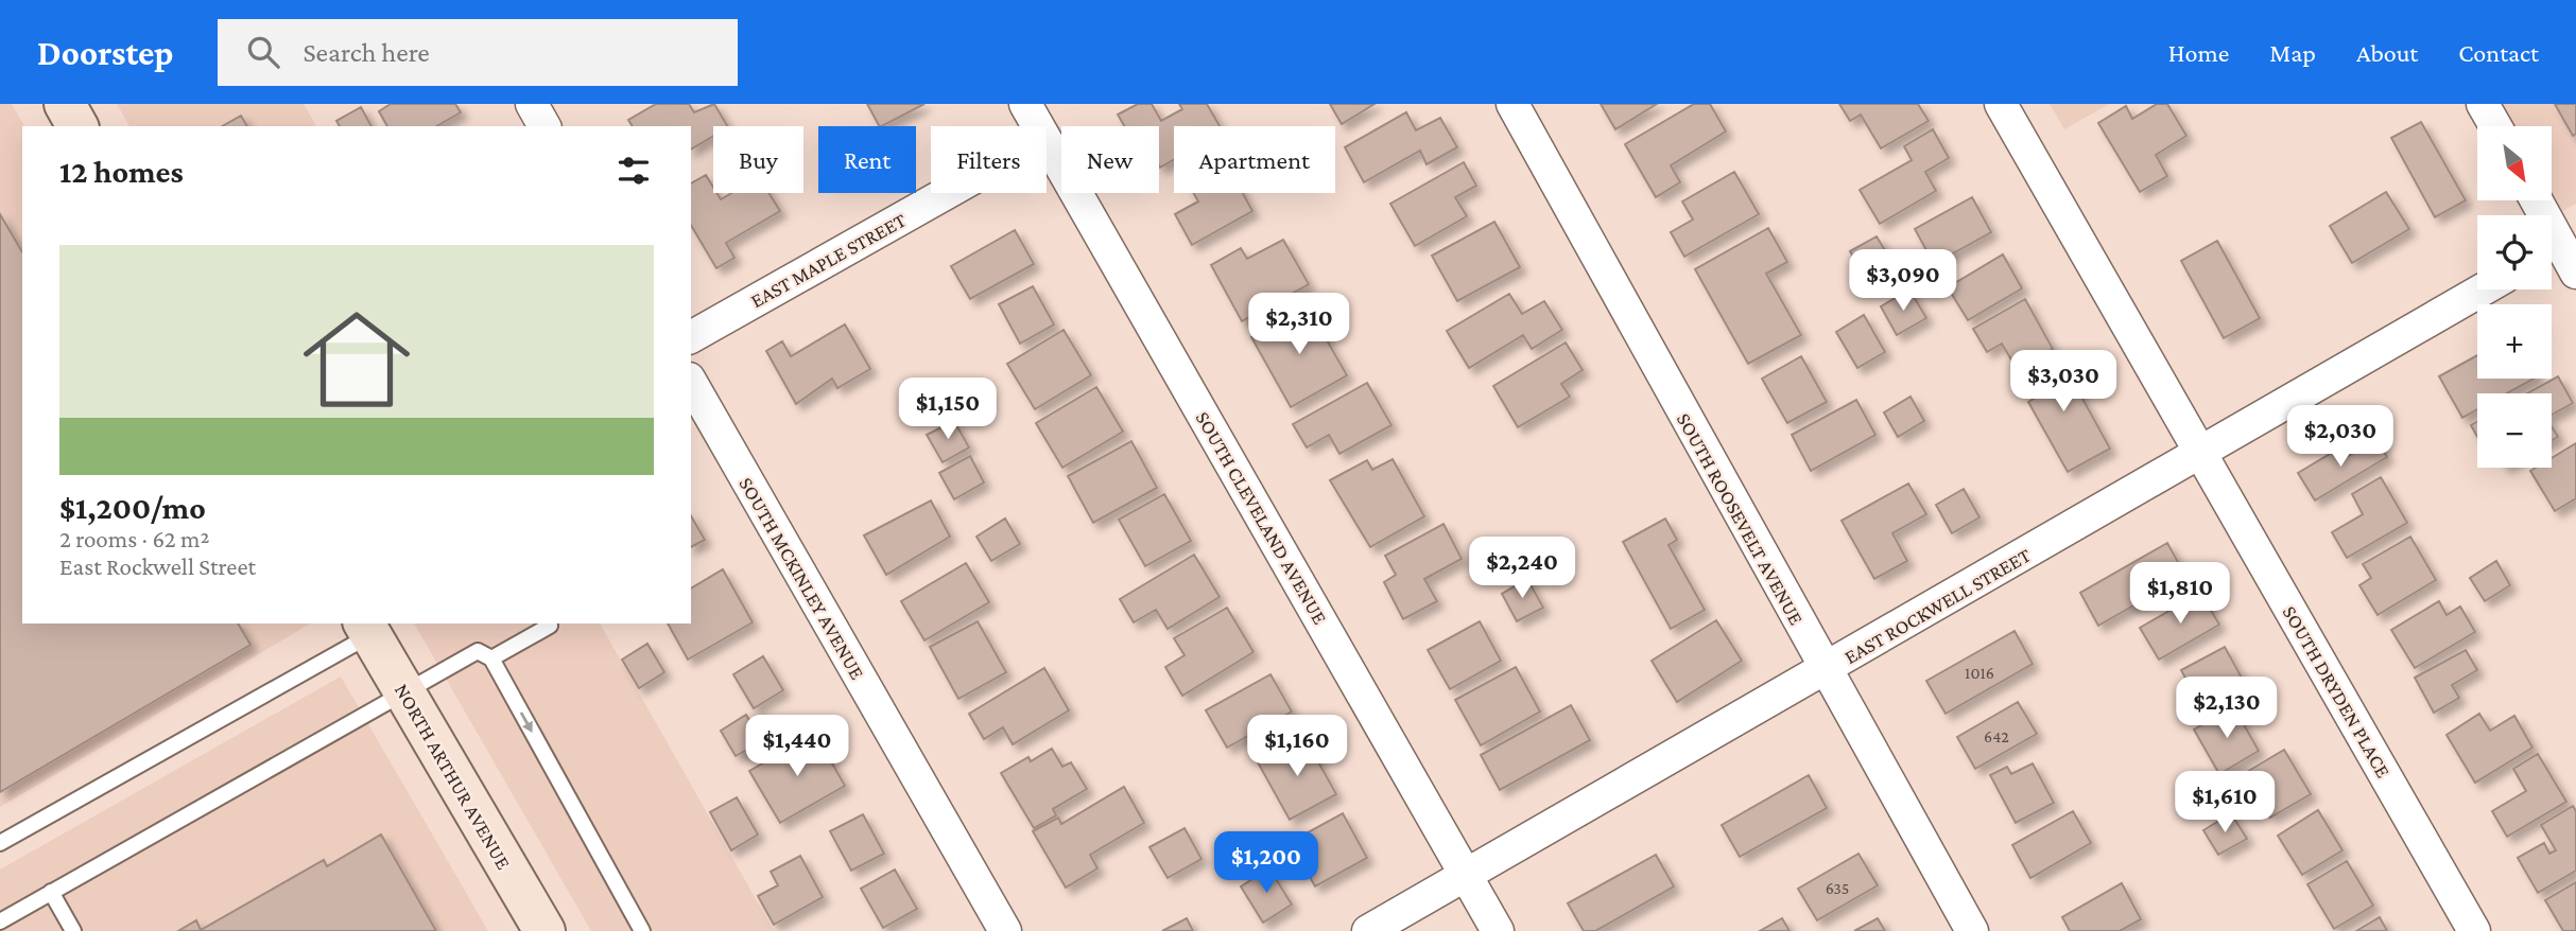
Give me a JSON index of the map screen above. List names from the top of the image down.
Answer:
{
  "streets": {
    "street": [
      "EAST MAPLE STREET",
      "SOUTH CLEVELAND AVENUE",
      "SOUTH ROOSEVELT AVENUE",
      "SOUTH MCKINLEY AVENUE",
      "EAST ROCKWELL STREET",
      "SOUTH DRYDEN PLACE",
      "NORTH ARTHUR AVENUE"
    ]
  },
  "crossings": [
    ["SOUTH CLEVELAND AVENUE", "EAST ROCKWELL STREET"],
    ["SOUTH ROOSEVELT AVENUE", "EAST ROCKWELL STREET"],
    ["EAST ROCKWELL STREET", "SOUTH DRYDEN PLACE"]
  ],
  "house_numbers": ["1016", "642", "635"],
  "north": "bottom right",
  "page": {
    "header": "Doorstep",
    "search": "Search here",
    "nav": [
      "Home",
      "Map",
      "About",
      "Contact"
    ],
    "map_buttons": ["+", "−"],
    "chip": [
      "Buy",
      "Rent",
      "Filters",
      "New",
      "Apartment"
    ],
    "heading": "12 homes",
    "list": [
      {
        "name": "$1,200/mo",
        "note": "2 rooms · 62 m² · East Rockwell Street"
      }
    ],
    "price": [
      "$3,090",
      "$2,310",
      "$3,030",
      "$1,150",
      "$2,030",
      "$2,240",
      "$1,810",
      "$2,130",
      "$1,440",
      "$1,160",
      "$1,610",
      "$1,200"
    ]
  }
}
